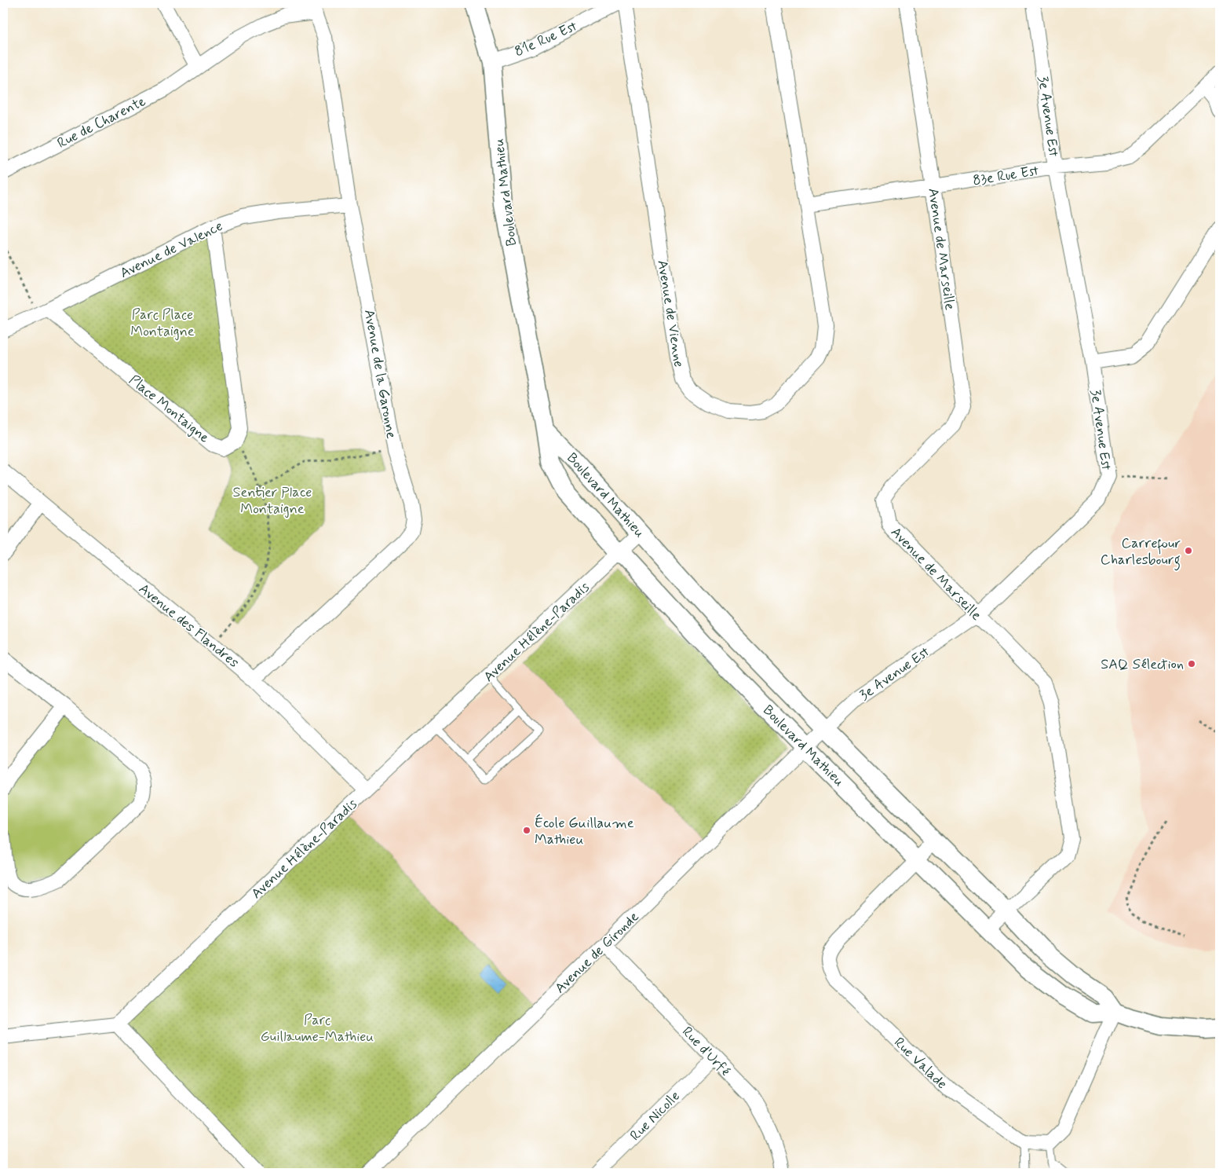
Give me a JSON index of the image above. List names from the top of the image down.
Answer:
{
  "streets": {
    "street": [
      "81e Rue Est",
      "3e Avenue Est",
      "Rue de Charente",
      "83e Rue Est",
      "Boulevard Mathieu",
      "Avenue de Valence",
      "Avenue de Marseille",
      "Avenue de Vienne",
      "Avenue de la Garonne",
      "Place Montaigne",
      "Avenue des Flandres",
      "Avenue Hélène-Paradis",
      "Avenue de Gironde",
      "Rue d'Urfé",
      "Rue Valade",
      "Rue Nicolle"
    ]
  },
  "crossings": [
    ["81e Rue Est", "Boulevard Mathieu"],
    ["3e Avenue Est", "83e Rue Est"],
    ["3e Avenue Est", "Boulevard Mathieu"],
    ["3e Avenue Est", "Avenue de Marseille"],
    ["3e Avenue Est", "Avenue de Gironde"],
    ["Rue de Charente", "Avenue de la Garonne"],
    ["83e Rue Est", "Avenue de Marseille"],
    ["83e Rue Est", "Avenue de Vienne"],
    ["Boulevard Mathieu", "Avenue de Marseille"],
    ["Boulevard Mathieu", "Avenue Hélène-Paradis"],
    ["Boulevard Mathieu", "Avenue de Gironde"],
    ["Boulevard Mathieu", "Rue Valade"],
    ["Avenue de Valence", "Avenue de la Garonne"],
    ["Avenue de Valence", "Place Montaigne"],
    ["Avenue de la Garonne", "Avenue des Flandres"],
    ["Avenue des Flandres", "Avenue Hélène-Paradis"],
    ["Avenue de Gironde", "Rue d'Urfé"],
    ["Rue d'Urfé", "Rue Nicolle"]
  ],
  "parks": ["Parc Place Montaigne", "Sentier Place Montaigne", "Parc Guillaume-Mathieu"],
  "places": ["Carrefour Charlesbourg", "SAQ Sélection", "École Guillaume Mathieu"]
}
